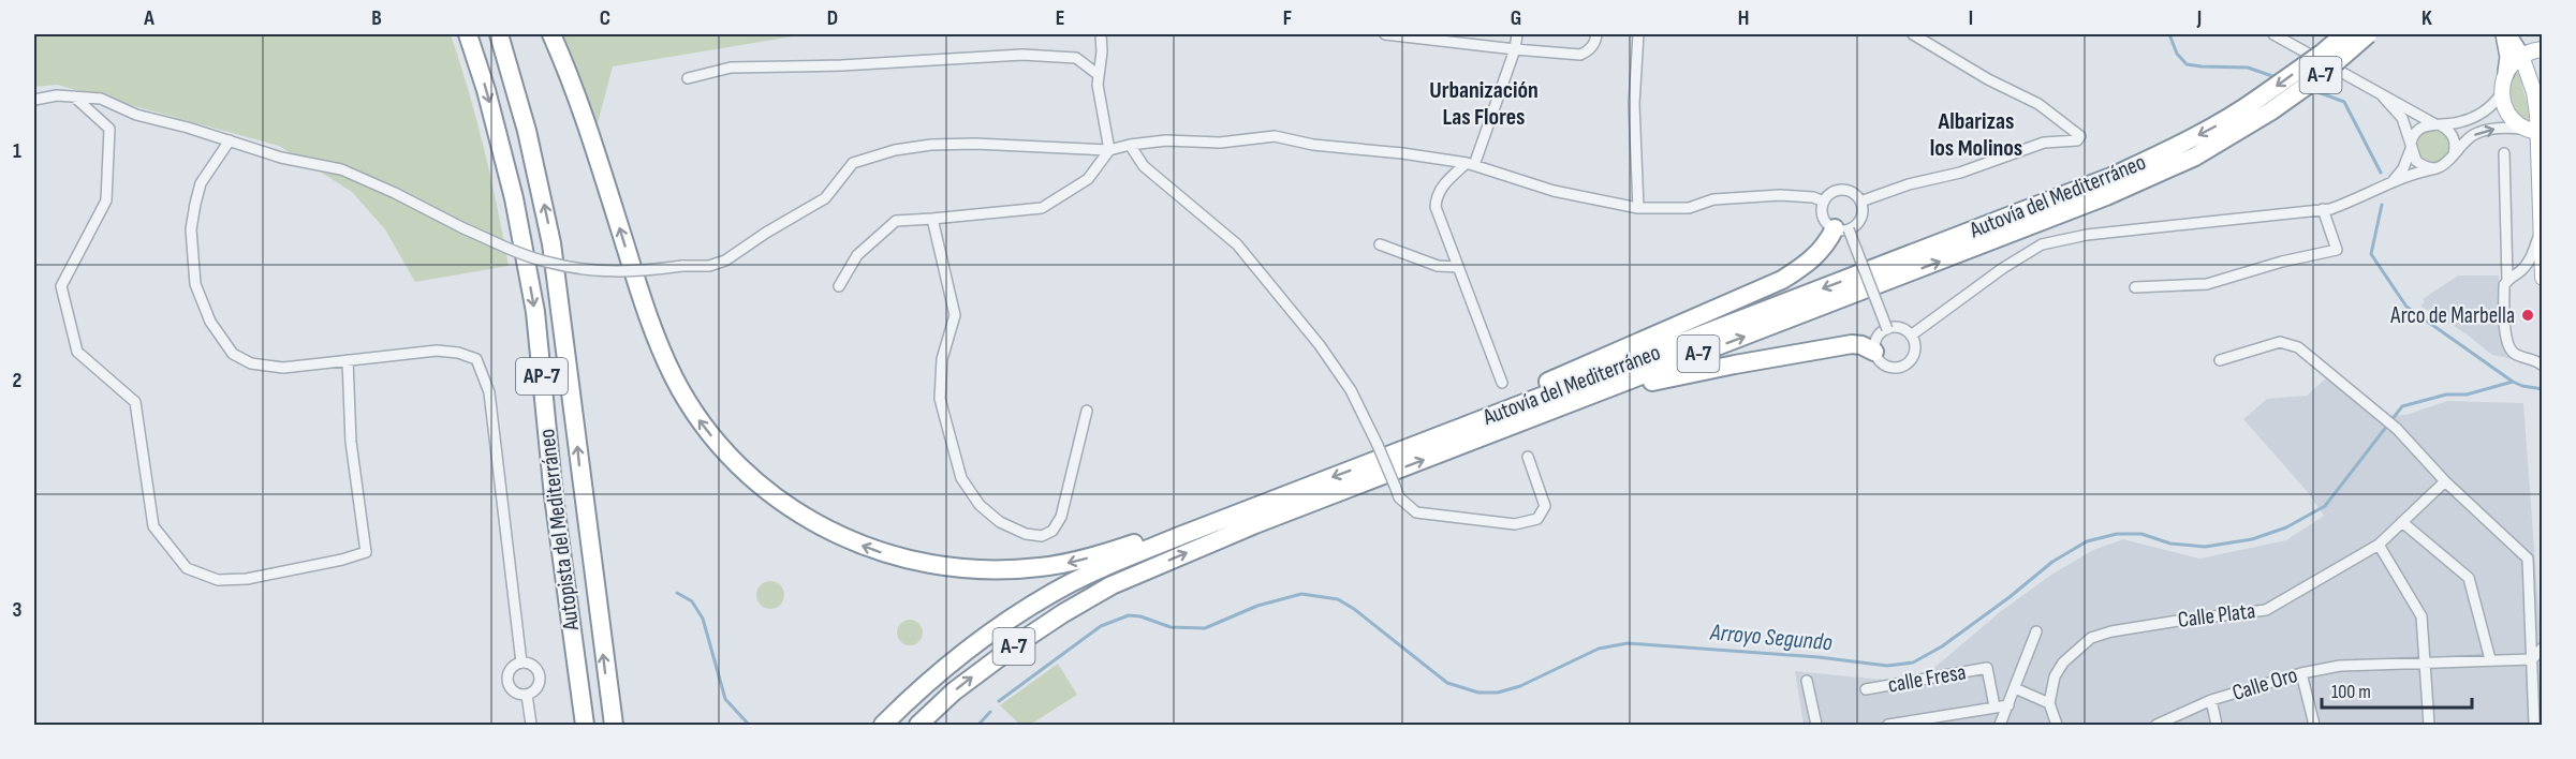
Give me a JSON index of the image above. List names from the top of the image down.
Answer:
{
  "streets": {
    "highway": [
      "A-7",
      "Autovía del Mediterráneo",
      "AP-7",
      "Autopista del Mediterráneo"
    ],
    "street": ["Calle Plata", "calle Fresa", "Calle Oro"]
  },
  "districts": ["Urbanización Las Flores", "Albarizas los Molinos"],
  "water": ["Arroyo Segundo"],
  "places": ["Arco de Marbella"],
  "scale_bar": "100 m",
  "grid": {
    "columns": [
      "A",
      "B",
      "C",
      "D",
      "E",
      "F",
      "G",
      "H",
      "I",
      "J",
      "K"
    ],
    "rows": ["1", "2", "3"]
  }
}
